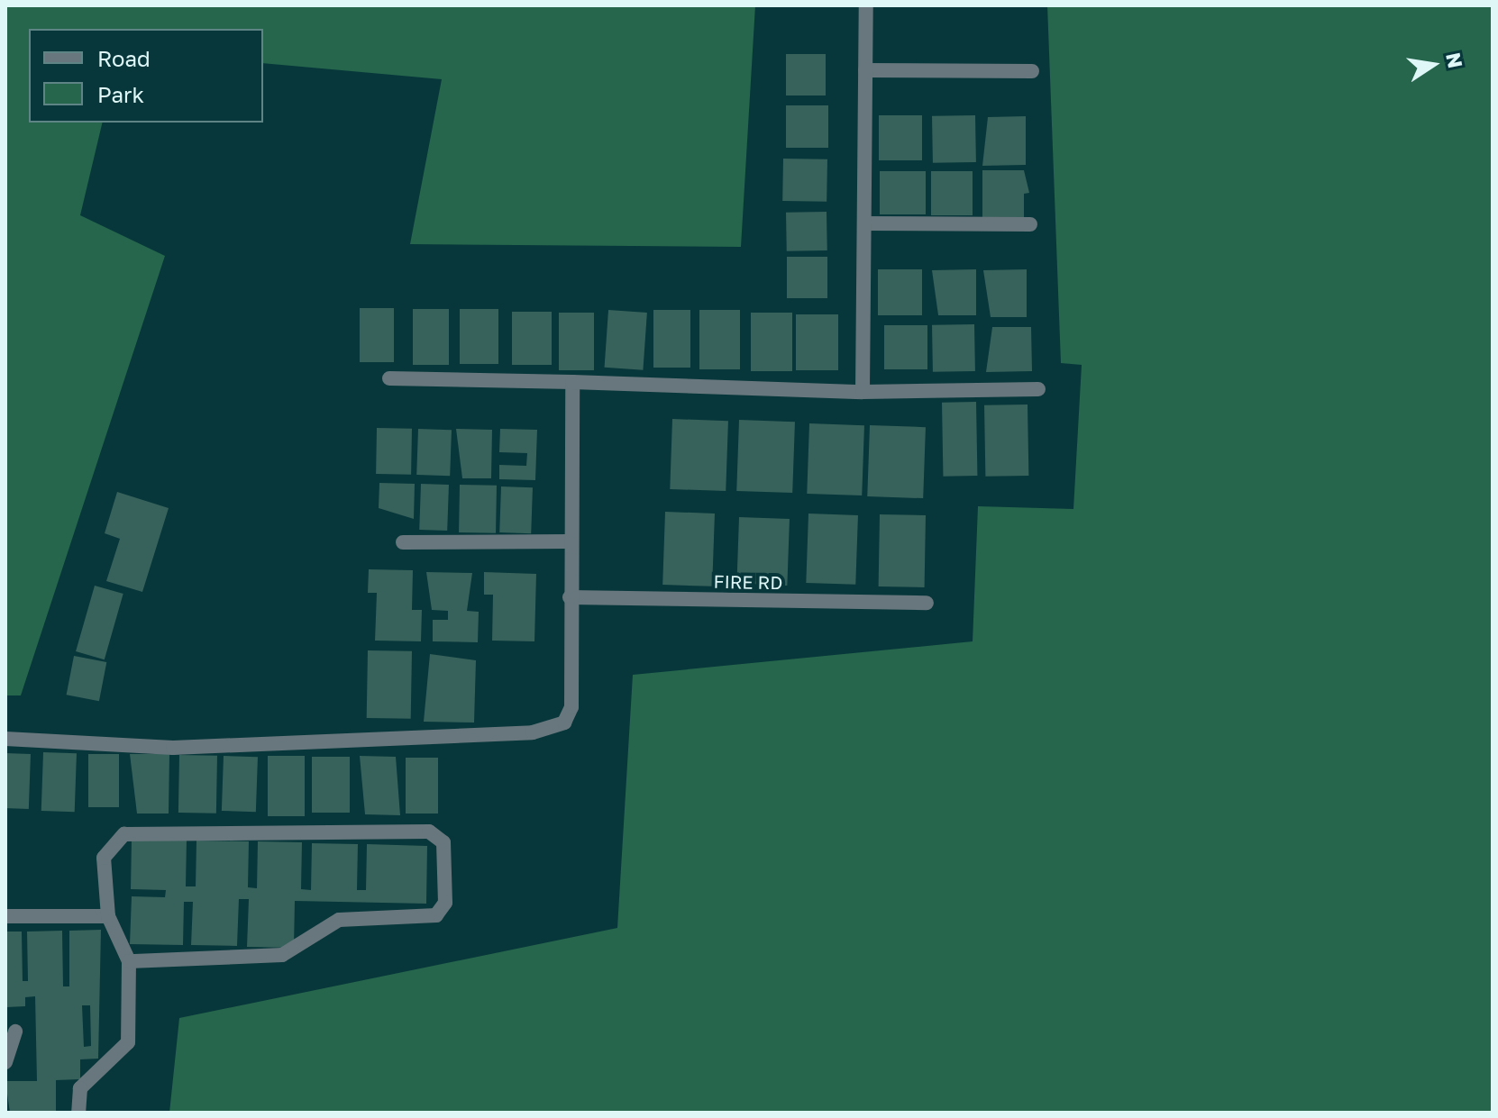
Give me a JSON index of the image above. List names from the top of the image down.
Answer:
{
  "streets": {
    "street": ["FIRE RD"]
  },
  "legend": ["Road", "Park"],
  "north": "right"
}
